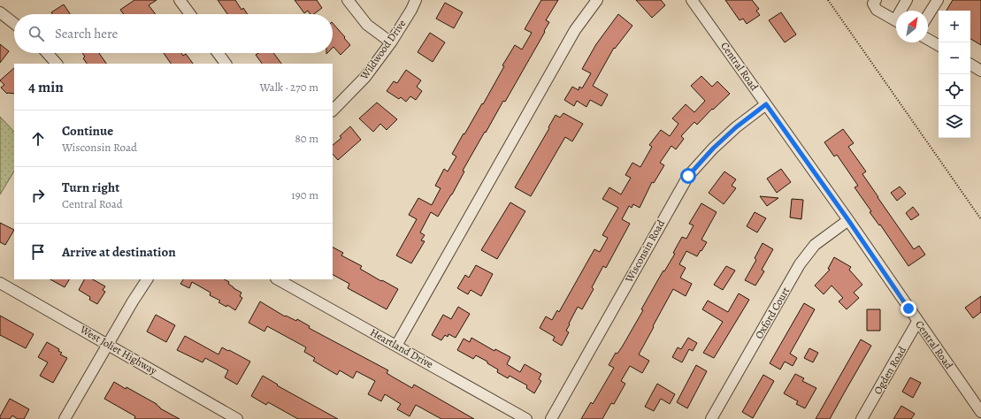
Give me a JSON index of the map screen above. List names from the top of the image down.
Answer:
{
  "streets": {
    "street": [
      "Wildwood Drive",
      "Central Road",
      "Wisconsin Road",
      "Oxford Court",
      "Heartland Drive",
      "West Joliet Highway",
      "Ogden Road"
    ]
  },
  "crossings": [
    ["Central Road", "Wisconsin Road"],
    ["Central Road", "Oxford Court"],
    ["Central Road", "Ogden Road"]
  ],
  "north": "top right",
  "page": {
    "map_buttons": ["+", "−"],
    "search": "Search here",
    "heading": ["4 min", "Walk · 270 m"],
    "list": [
      ["Continue", "Wisconsin Road", "80 m"],
      ["Turn right", "Central Road", "190 m"],
      "Arrive at destination"
    ]
  }
}
